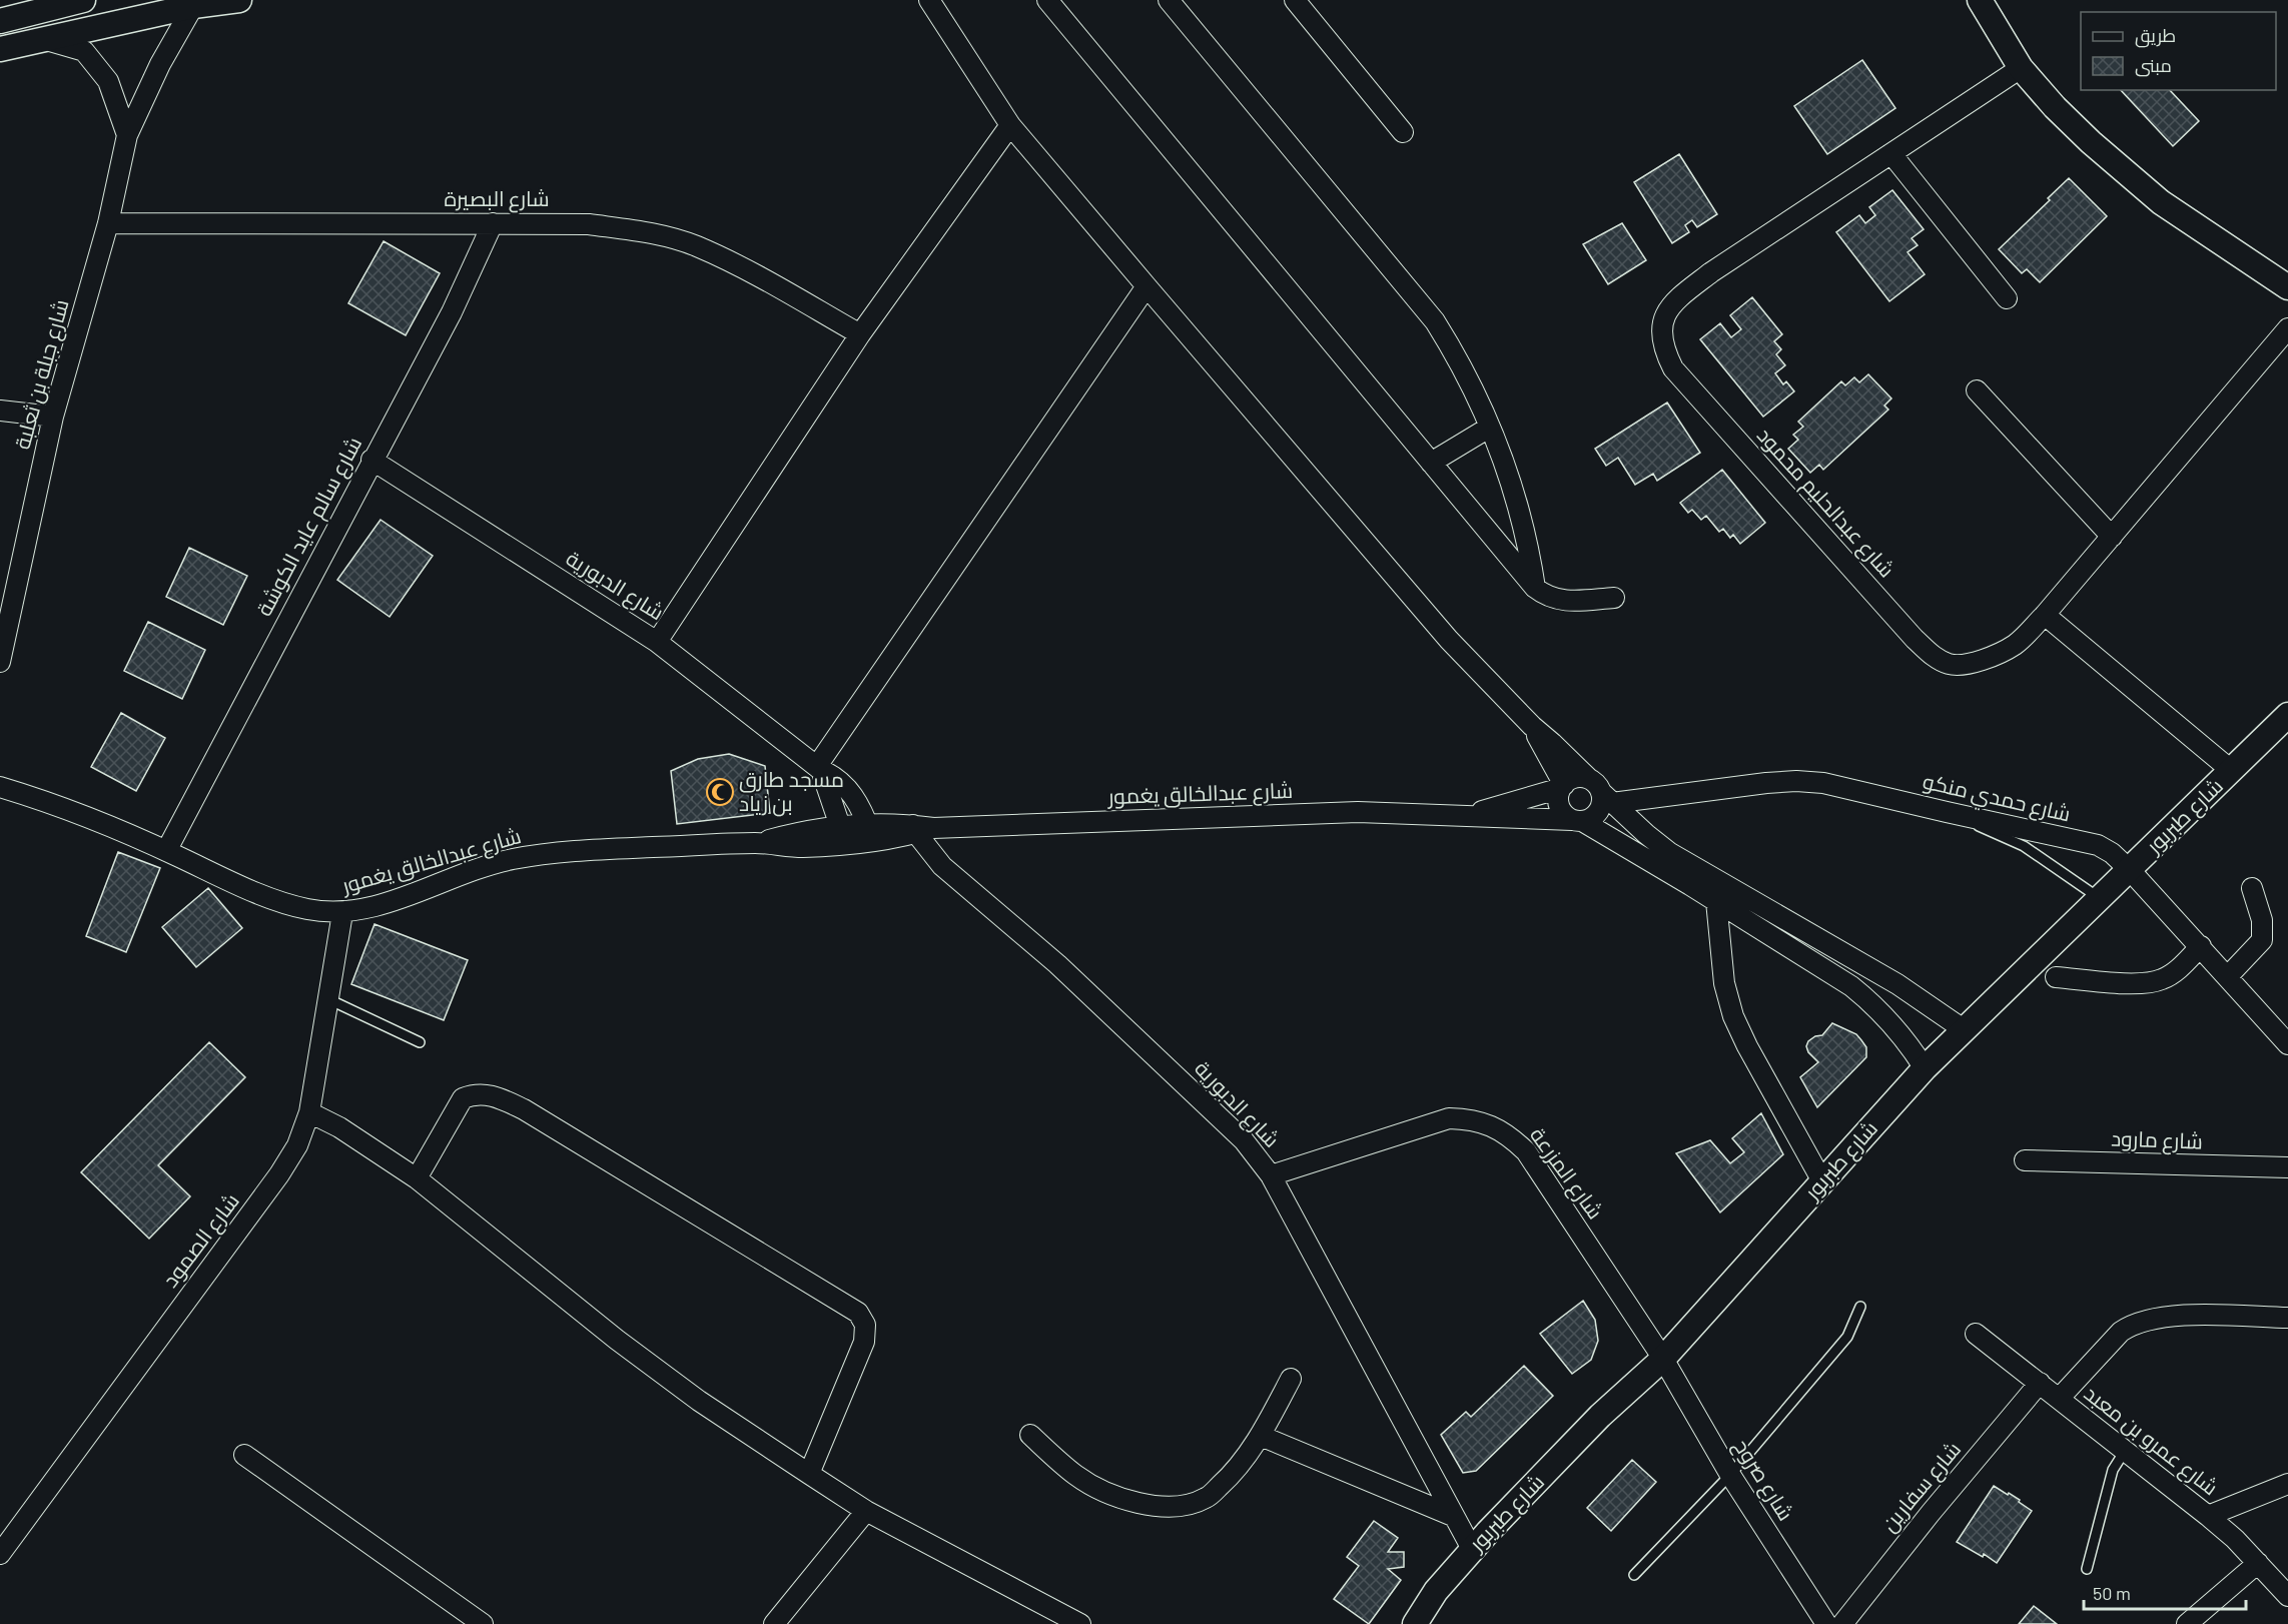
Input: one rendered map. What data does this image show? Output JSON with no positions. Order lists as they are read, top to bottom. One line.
{"streets":{"street":["شارع البصيرة","شارع جبلة بن ثعلبة","شارع عبدالحليم محمود","شارع سالم عايد الكوشة","شارع الدبورية","شارع عبدالخالق يغمور","شارع حمدي منكو","شارع طبربور","شارع مارود","شارع المزرعة","شارع الصمود","شارع عمرو بن معبد","شارع صروح","شارع سفارين"]},"crossings":[["شارع البصيرة","شارع جبلة بن ثعلبة"],["شارع البصيرة","شارع سالم عايد الكوشة"],["شارع سالم عايد الكوشة","شارع الدبورية"],["شارع سالم عايد الكوشة","شارع عبدالخالق يغمور"],["شارع الدبورية","شارع عبدالخالق يغمور"],["شارع الدبورية","شارع طبربور"],["شارع الدبورية","شارع المزرعة"],["شارع عبدالخالق يغمور","شارع حمدي منكو"],["شارع عبدالخالق يغمور","شارع الصمود"],["شارع حمدي منكو","شارع طبربور"],["شارع طبربور","شارع المزرعة"],["شارع طبربور","شارع صروح"],["شارع المزرعة","شارع صروح"],["شارع عمرو بن معبد","شارع سفارين"]],"places":{"mosque":["مسجد طارق بن زياد"]},"legend":["طريق","مبنى"],"scale_bar":"50 m"}
